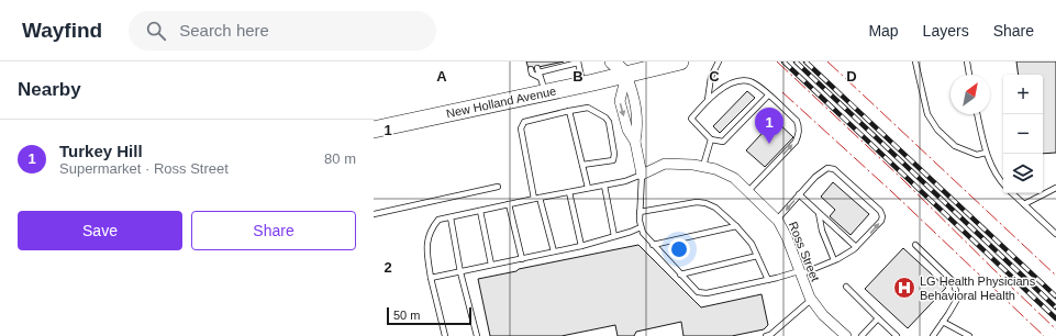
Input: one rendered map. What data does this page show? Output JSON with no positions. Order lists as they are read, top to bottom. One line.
{"streets":{"main road":["New Holland Avenue"],"street":["Ross Street"]},"places":{"hospital":["LG Health Physicians Behavioral Health"]},"scale_bar":"50 m","north":"top right","page":{"header":"Wayfind","search":"Search here","nav":["Map","Layers","Share"],"heading":"Nearby","map_buttons":["+","−"],"pins":"1","list":[{"mark":"1","name":"Turkey Hill","note":"Supermarket · Ross Street","value":"80 m"}],"buttons":["Save","Share"],"scale":"50 m"},"grid":{"columns":["A","B","C","D"],"rows":["1","2"]}}
